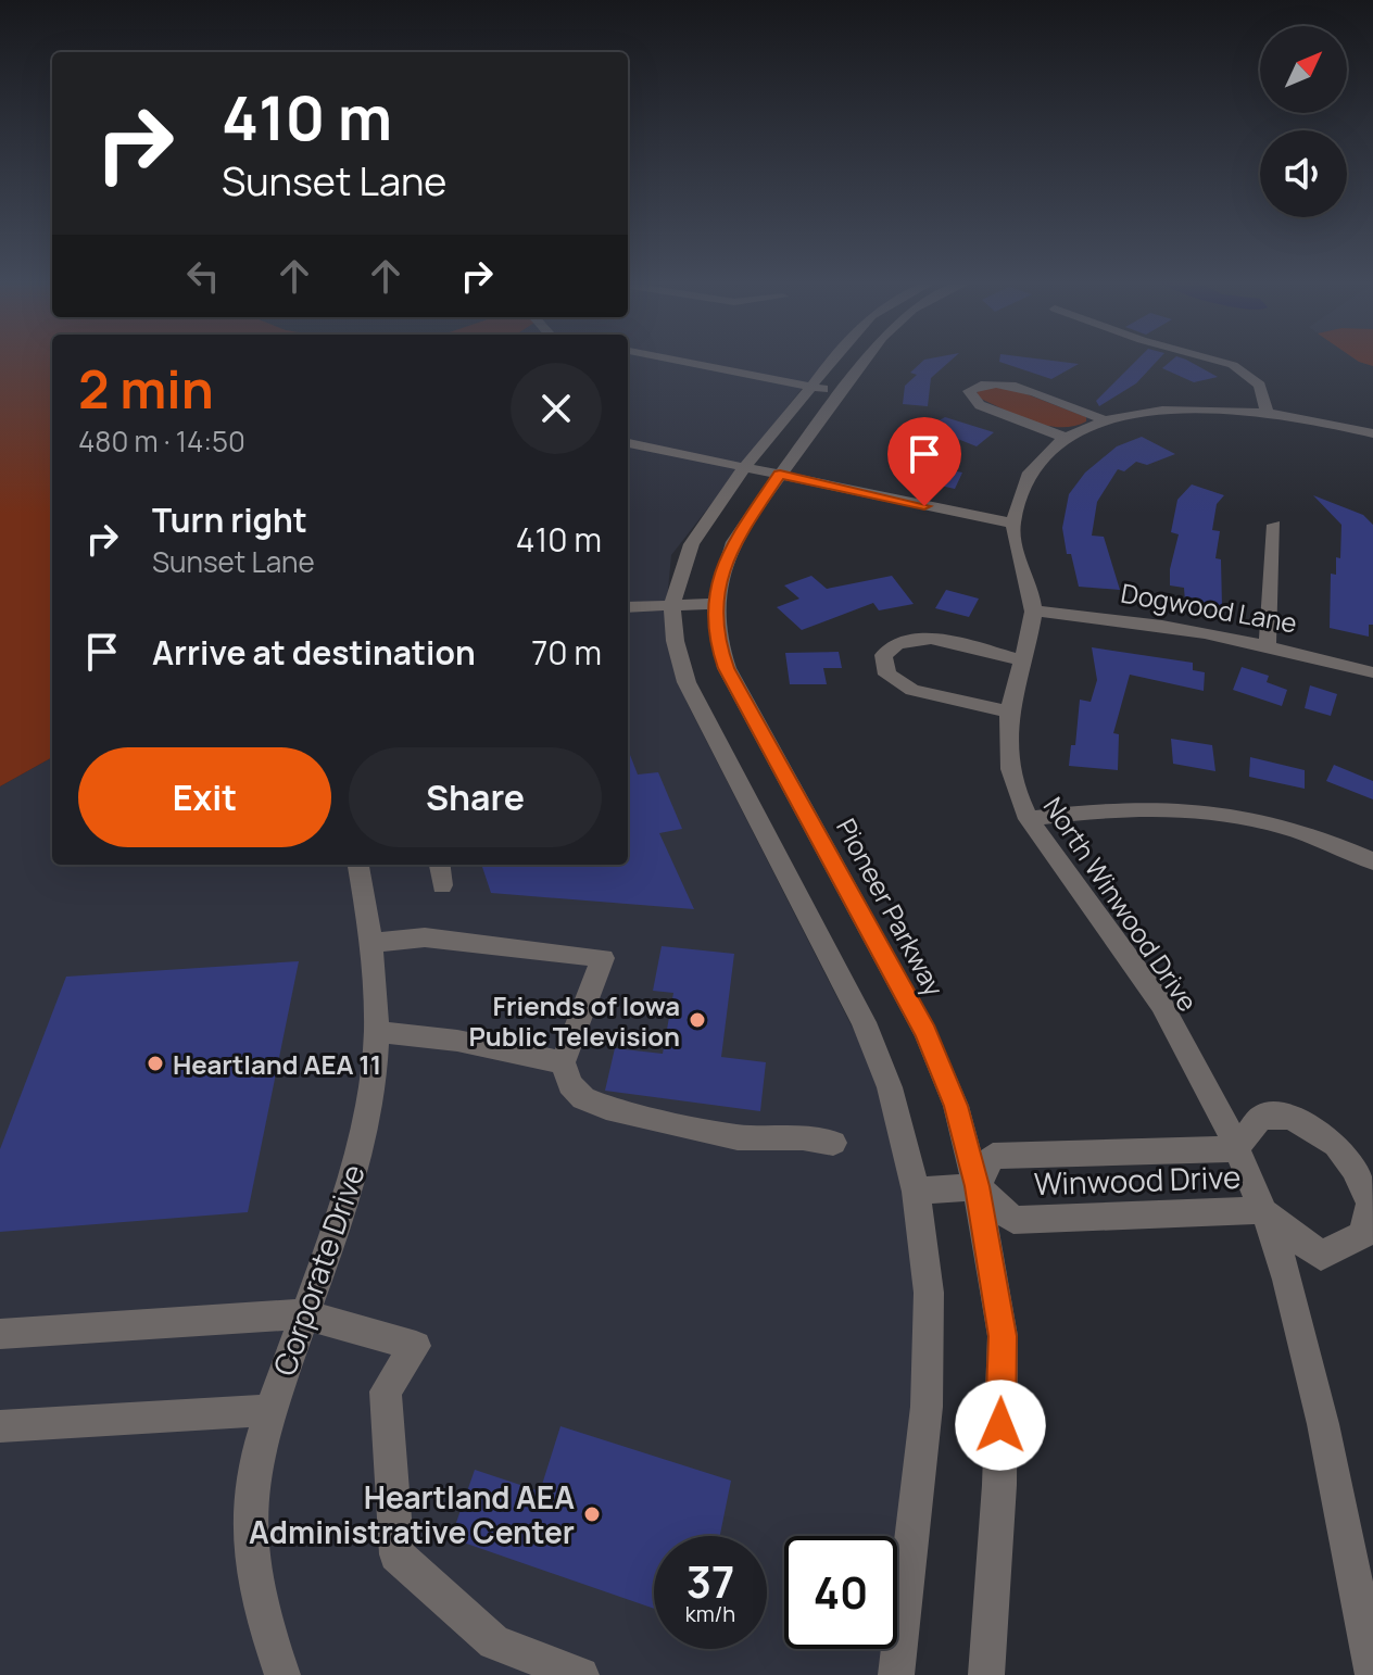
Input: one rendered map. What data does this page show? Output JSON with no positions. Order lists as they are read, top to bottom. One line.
{"streets":{"street":["Dogwood Lane","North Winwood Drive","Pioneer Parkway","Winwood Drive","Corporate Drive"]},"crossings":[["Dogwood Lane","North Winwood Drive"],["North Winwood Drive","Winwood Drive"],["Pioneer Parkway","Winwood Drive"]],"places":["Friends of Iowa Public Television","Heartland AEA 11","Heartland AEA Administrative Center"],"north":"top right","page":{"turn":["410 m","Sunset Lane"],"heading":["2 min","480 m · 14:50"],"list":[{"name":"Turn right","note":"Sunset Lane","value":"410 m"},{"name":"Arrive at destination","value":"70 m"}],"buttons":["Exit","Share"],"speed":"37 km/h","limit":"40"}}
